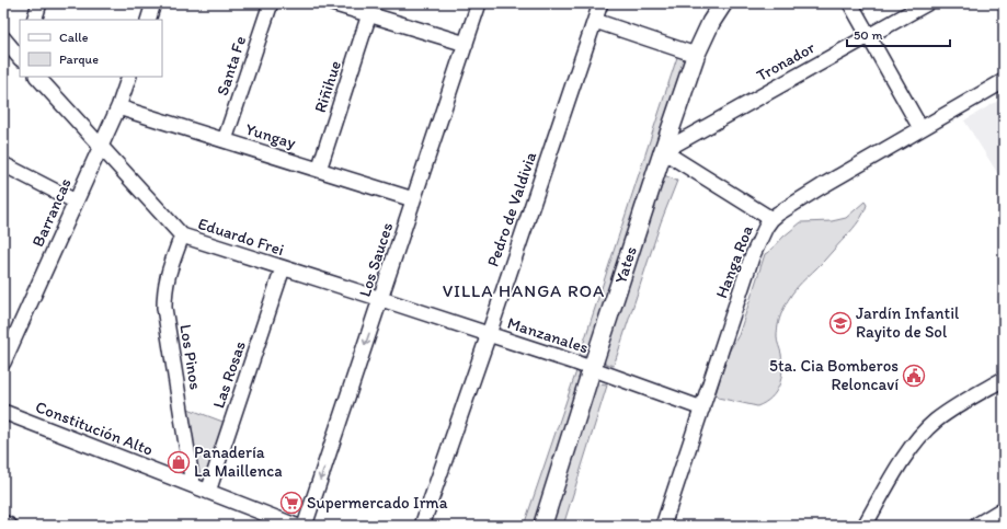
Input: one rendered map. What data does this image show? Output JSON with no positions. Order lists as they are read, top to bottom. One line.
{"streets":{"main road":["Yates"],"street":["Tronador","Santa Fe","Riñihue","Yungay","Pedro de Valdivia","Barrancas","Eduardo Frei","Los Sauces","Hanga Roa","Manzanales","Los Pinos","Las Rosas","Constitución Alto"]},"crossings":[["Tronador","Yates"],["Santa Fe","Yungay"],["Riñihue","Yungay"],["Yungay","Barrancas"],["Yungay","Los Sauces"],["Pedro de Valdivia","Manzanales"],["Barrancas","Eduardo Frei"],["Eduardo Frei","Los Sauces"],["Eduardo Frei","Manzanales"],["Eduardo Frei","Los Pinos"],["Eduardo Frei","Las Rosas"],["Los Sauces","Manzanales"],["Hanga Roa","Manzanales"],["Yates","Manzanales"],["Los Pinos","Constitución Alto"],["Las Rosas","Constitución Alto"]],"one_way":["Los Sauces"],"districts":["VILLA HANGA ROA"],"places":{"school or university":["Jardín Infantil Rayito de Sol"],"public building":["5ta. Cia Bomberos Reloncaví"],"shop":["Panadería La Maillenca"],"supermarket":["Supermercado Irma"]},"legend":["Calle","Parque"],"scale_bar":"50 m"}
